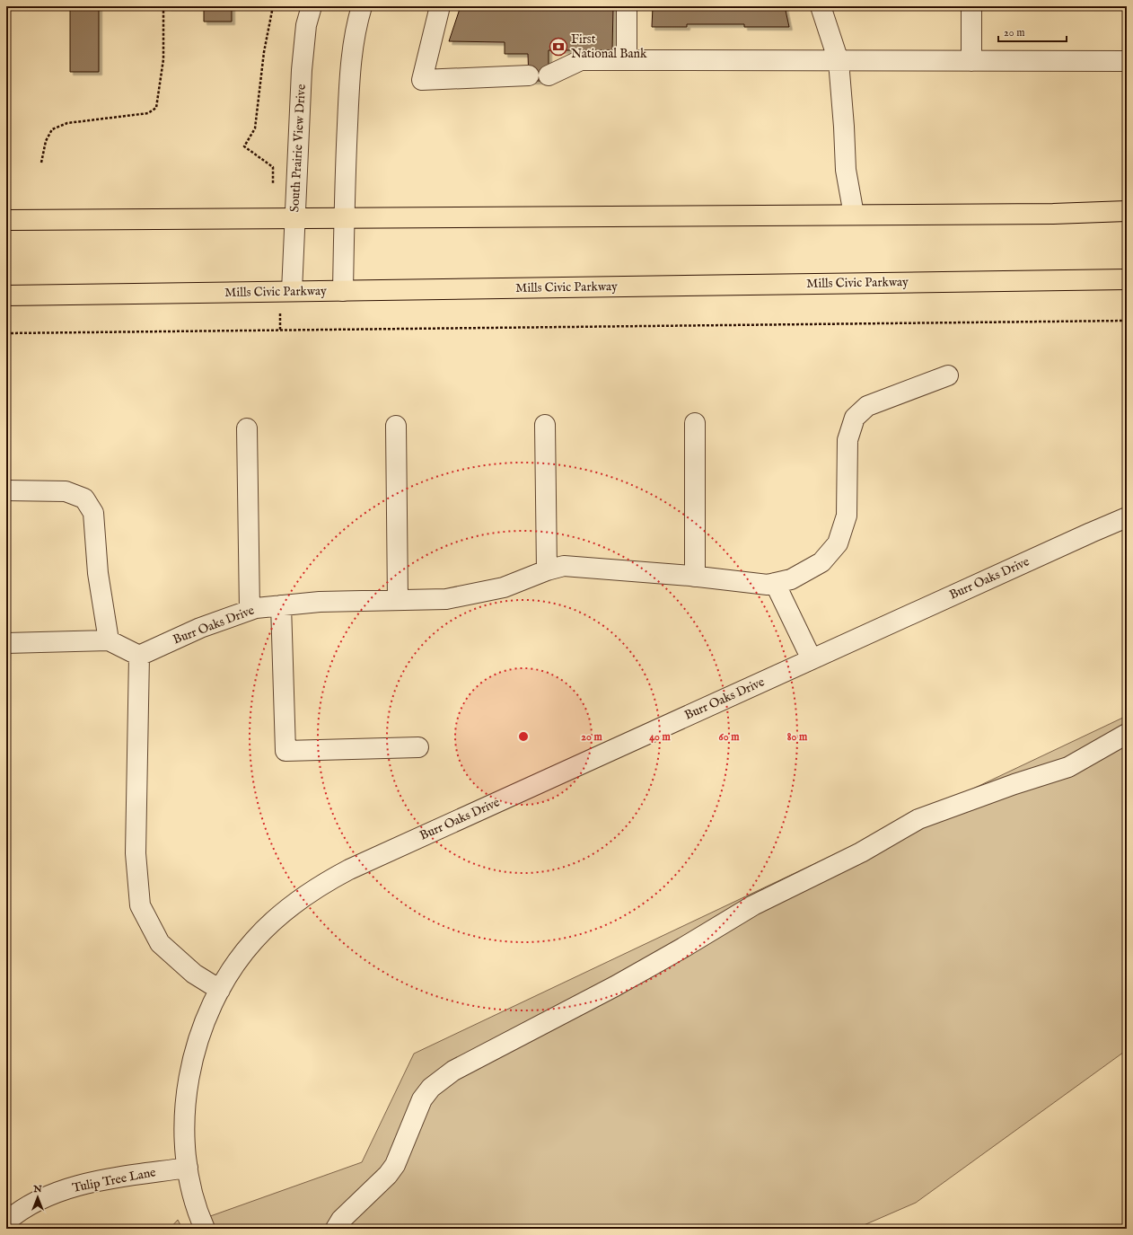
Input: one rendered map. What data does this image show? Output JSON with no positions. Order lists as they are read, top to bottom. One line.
{"streets":{"main road":["Mills Civic Parkway"],"street":["South Prairie View Drive","Burr Oaks Drive","Tulip Tree Lane"]},"crossings":[["South Prairie View Drive","Mills Civic Parkway"],["Burr Oaks Drive","Tulip Tree Lane"]],"places":{"bank":["First National Bank"]},"scale_bar":"20 m","north":"top","rings":["20 m","40 m","60 m","80 m"]}
